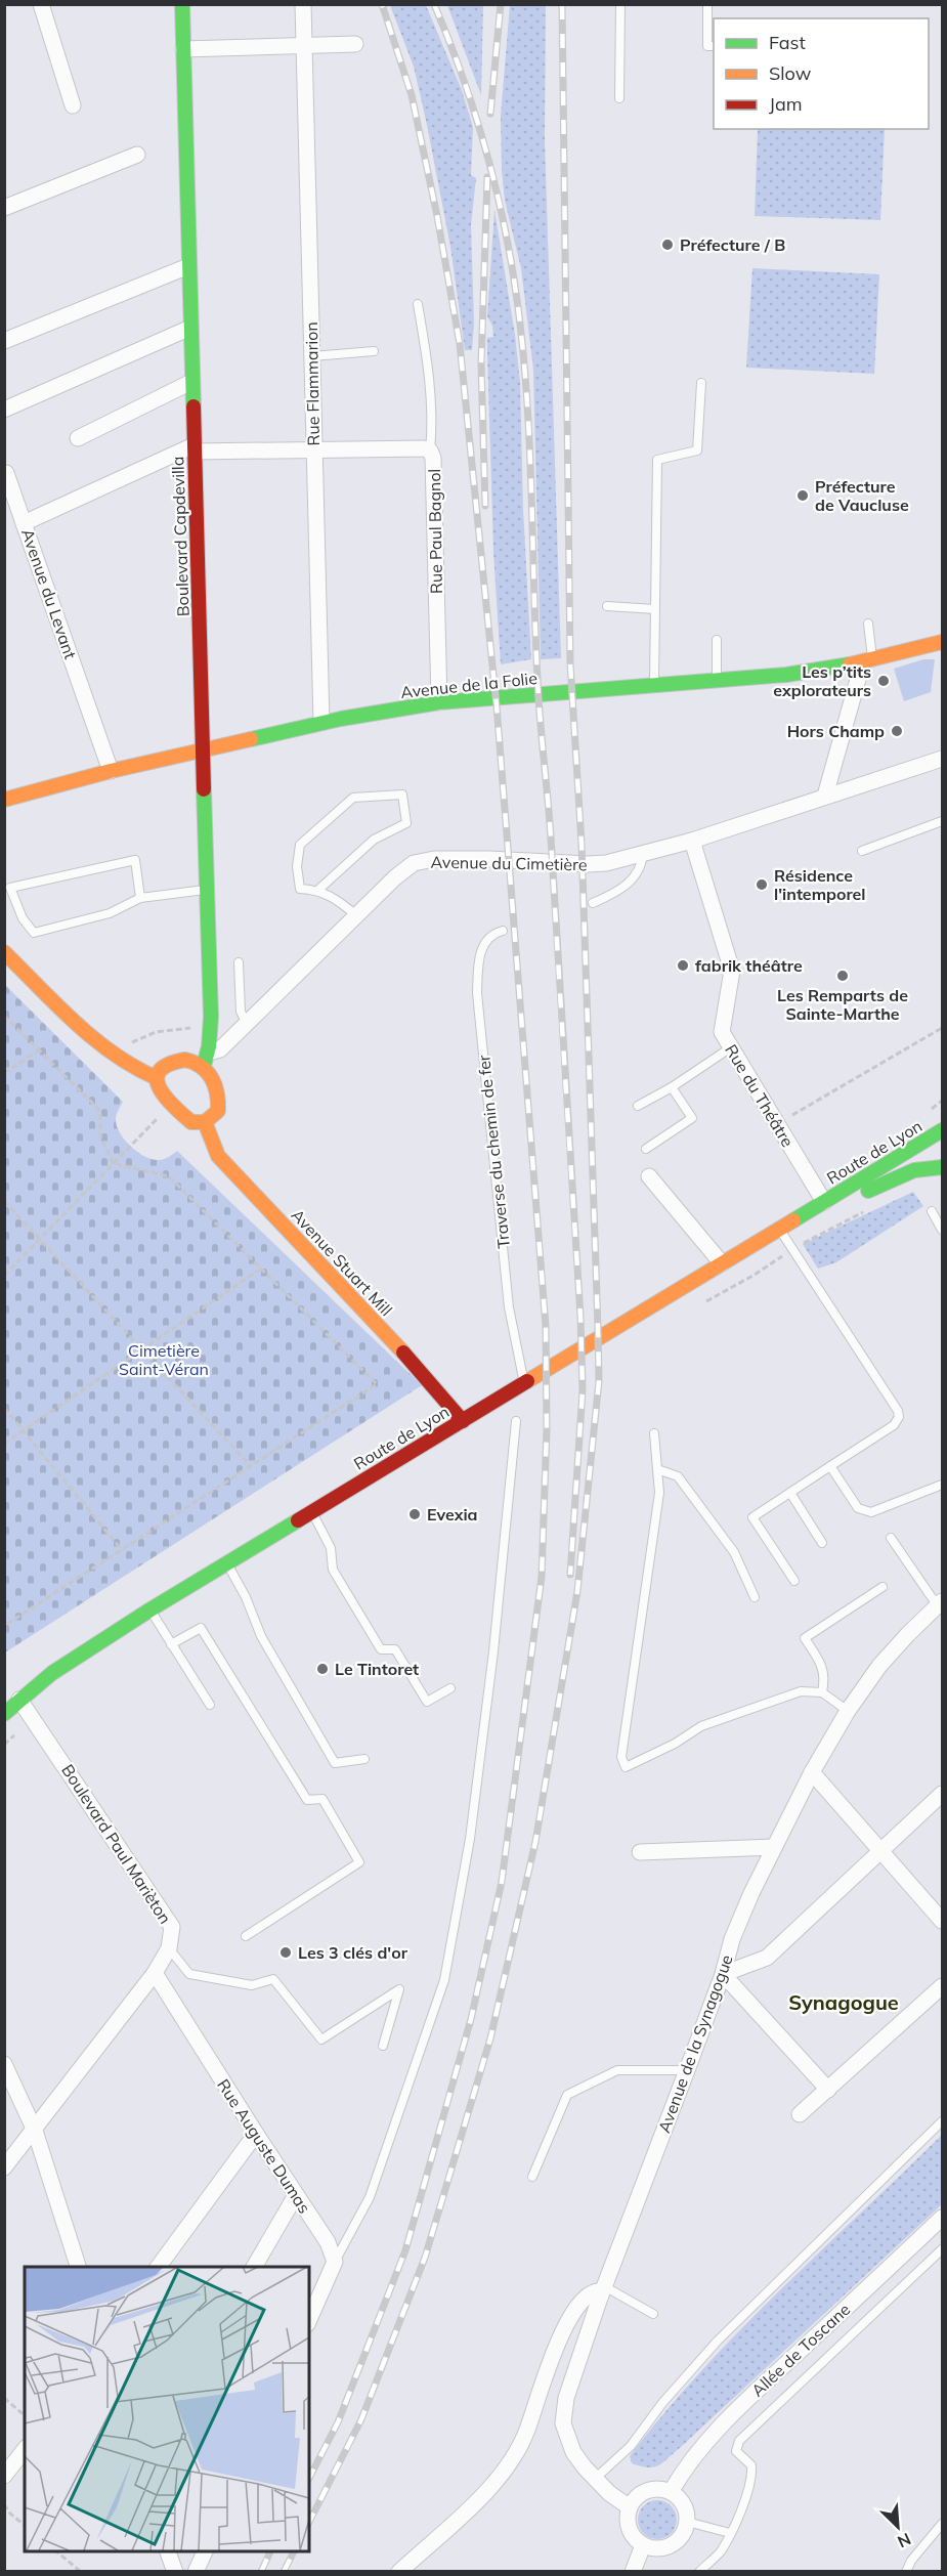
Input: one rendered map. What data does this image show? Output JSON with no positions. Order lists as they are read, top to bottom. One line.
{"streets":{"main road":["Boulevard Capdevilla","Avenue de la Folie","Route de Lyon","Avenue Stuart Mill"],"street":["Rue Flammarion","Rue Paul Bagnol","Avenue du Levant","Avenue du Cimetière","Rue du Théâtre","Boulevard Paul Marièton","Avenue de la Synagogue","Rue Auguste Dumas","Allée de Toscane"],"lane":["Traverse du chemin de fer"]},"crossings":[["Rue Flammarion","Rue Paul Bagnol"],["Rue Flammarion","Avenue de la Folie"],["Rue Paul Bagnol","Boulevard Capdevilla"],["Rue Paul Bagnol","Avenue du Levant"],["Rue Paul Bagnol","Avenue de la Folie"],["Boulevard Capdevilla","Avenue du Levant"],["Boulevard Capdevilla","Avenue de la Folie"],["Boulevard Capdevilla","Avenue du Cimetière"],["Boulevard Capdevilla","Avenue Stuart Mill"],["Avenue du Levant","Avenue de la Folie"],["Avenue du Cimetière","Rue du Théâtre"],["Avenue du Cimetière","Avenue Stuart Mill"],["Rue du Théâtre","Route de Lyon"],["Traverse du chemin de fer","Route de Lyon"],["Route de Lyon","Avenue Stuart Mill"],["Route de Lyon","Boulevard Paul Marièton"],["Boulevard Paul Marièton","Rue Auguste Dumas"],["Avenue de la Synagogue","Allée de Toscane"]],"districts":["Synagogue"],"parks":["Cimetière Saint-Véran"],"places":["Préfecture / B","Préfecture de Vaucluse","Les p’tits explorateurs","Hors Champ","Résidence l'intemporel","fabrik théâtre","Les Remparts de Sainte-Marthe","Evexia","Le Tintoret","Les 3 clés d'or"],"legend":["Fast","Slow","Jam"],"north":"bottom right"}
